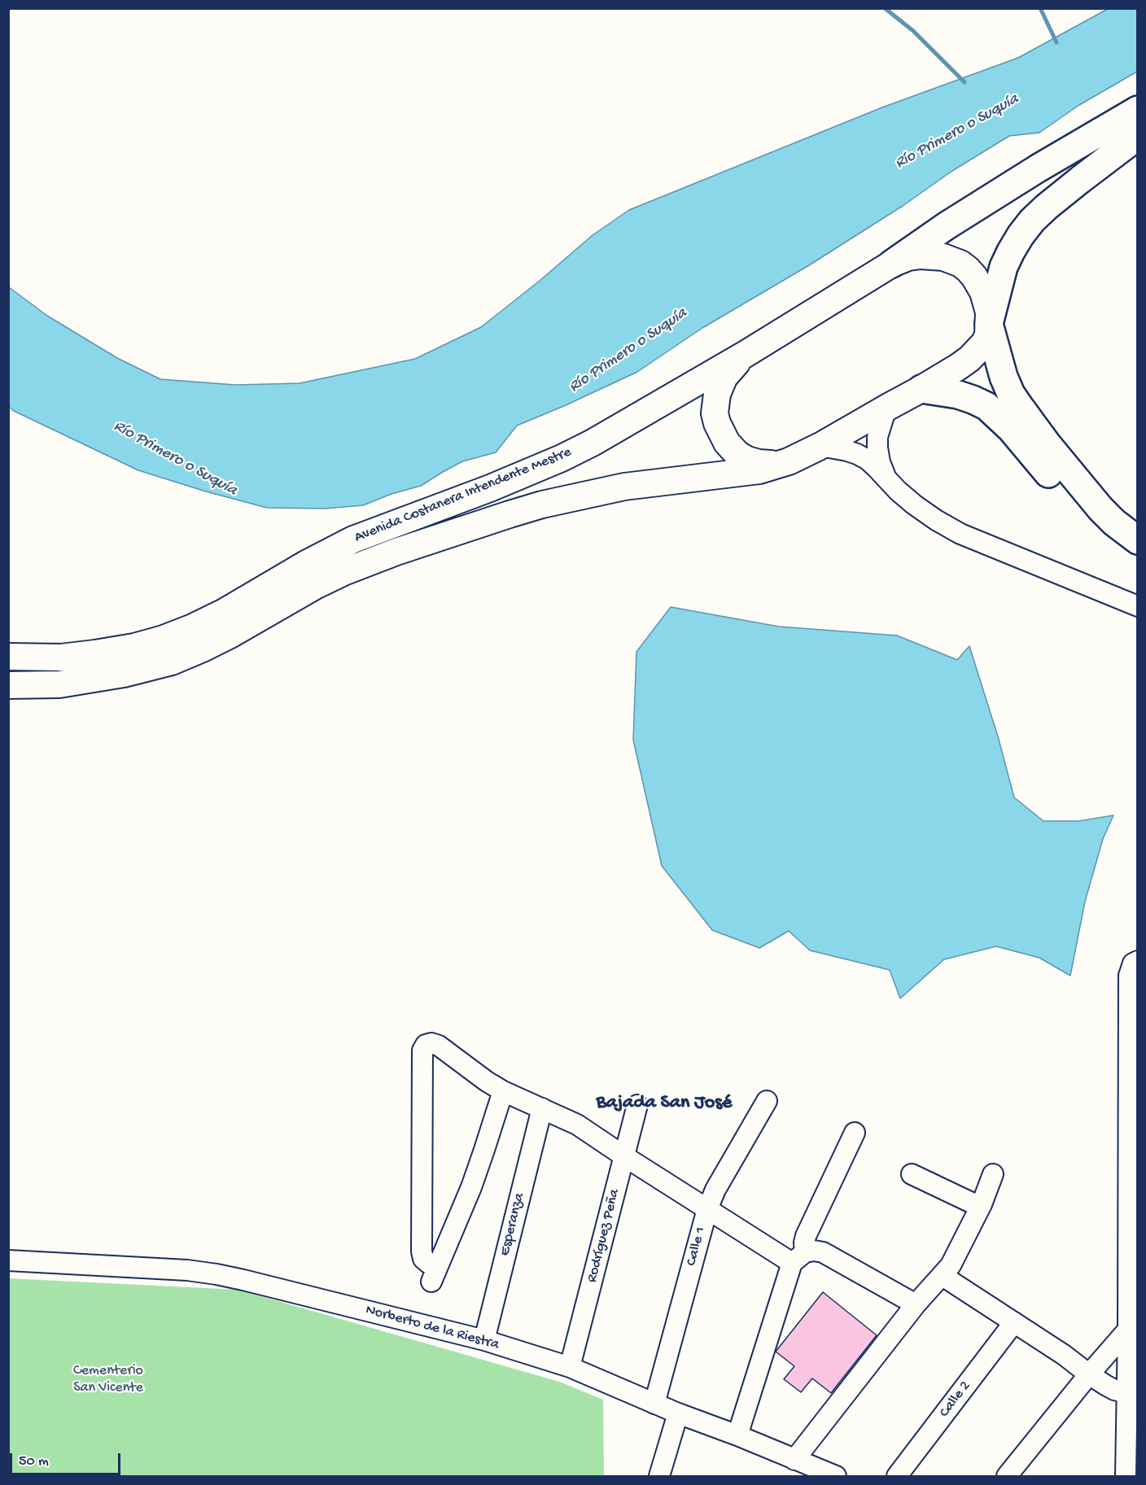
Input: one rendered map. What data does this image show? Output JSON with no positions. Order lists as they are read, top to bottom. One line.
{"streets":{"main road":["Avenida Costanera Intendente Mestre"],"street":["Esperanza","Rodríguez Peña","Calle 1","Norberto de la Riestra","Calle 2"]},"crossings":[["Esperanza","Norberto de la Riestra"],["Rodríguez Peña","Norberto de la Riestra"],["Calle 1","Norberto de la Riestra"]],"districts":["Bajada San José"],"water":["Río Primero o Suquía"],"parks":["Cementerio San Vicente"],"scale_bar":"50 m"}
